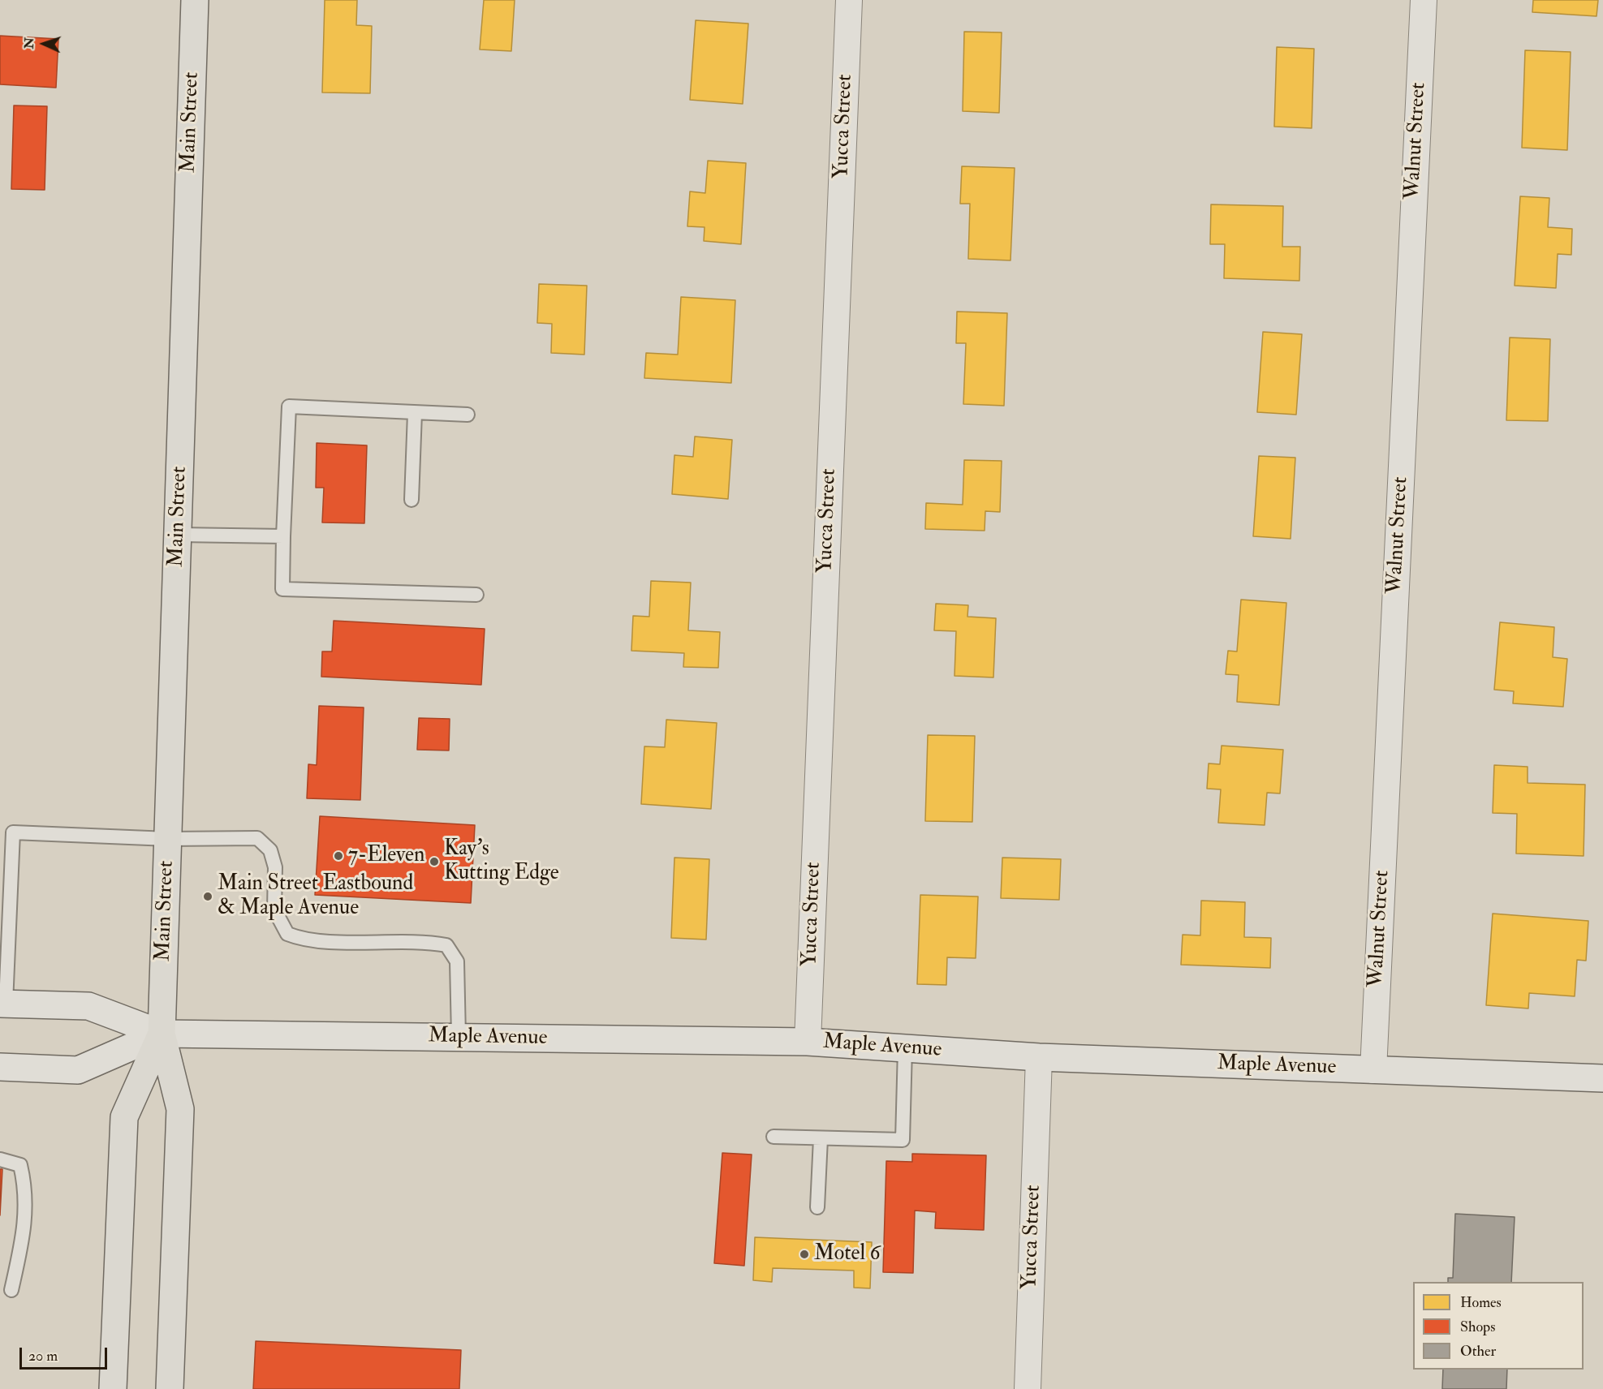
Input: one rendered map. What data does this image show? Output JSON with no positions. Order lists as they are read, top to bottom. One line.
{"streets":{"main road":["Main Street"],"street":["Yucca Street","Walnut Street","Maple Avenue"]},"crossings":[["Main Street","Maple Avenue"],["Yucca Street","Maple Avenue"],["Walnut Street","Maple Avenue"]],"places":["7-Eleven","Kay's Kutting Edge","Main Street Eastbound & Maple Avenue","Motel 6"],"legend":["Homes","Shops","Other"],"scale_bar":"20 m","north":"left"}
